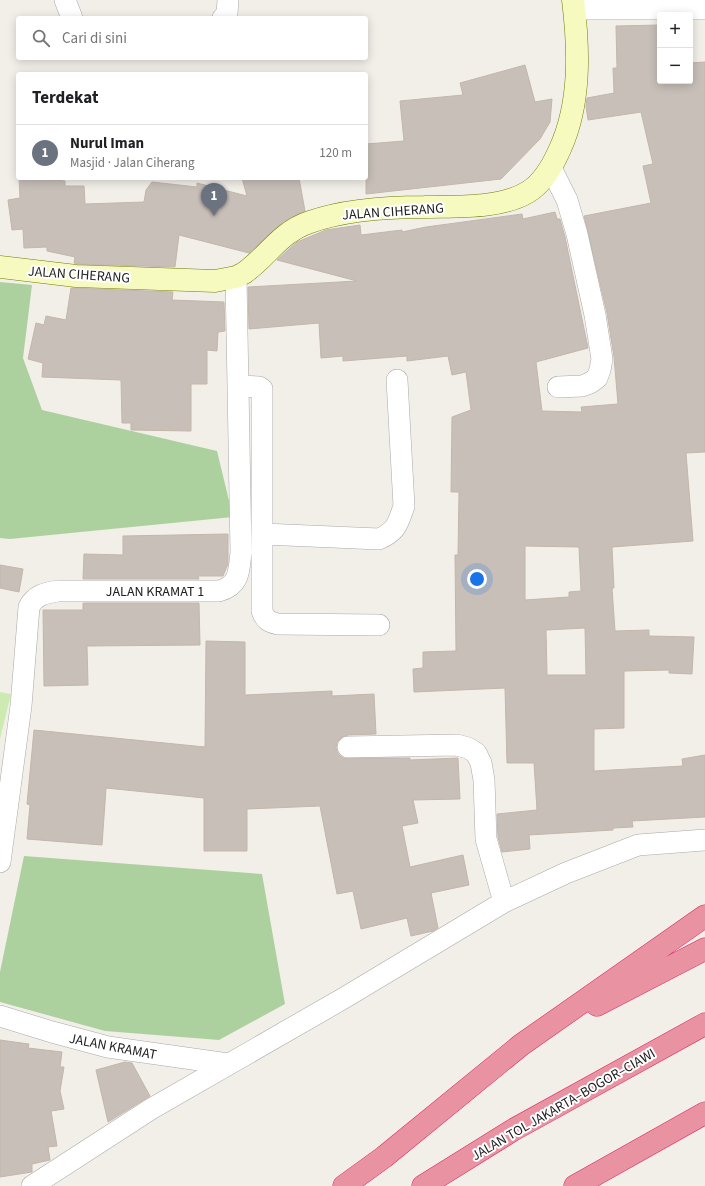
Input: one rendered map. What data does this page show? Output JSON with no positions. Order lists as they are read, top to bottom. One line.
{"streets":{"highway":["JALAN TOL JAKARTA–BOGOR–CIAWI"],"street":["JALAN CIHERANG","JALAN KRAMAT 1","JALAN KRAMAT"]},"crossings":[["JALAN CIHERANG","JALAN KRAMAT 1"]],"page":{"map_buttons":["+","−"],"search":"Cari di sini","heading":"Terdekat","list":[{"mark":"1","name":"Nurul Iman","note":"Masjid · Jalan Ciherang","value":"120 m"}],"pins":"1"}}
